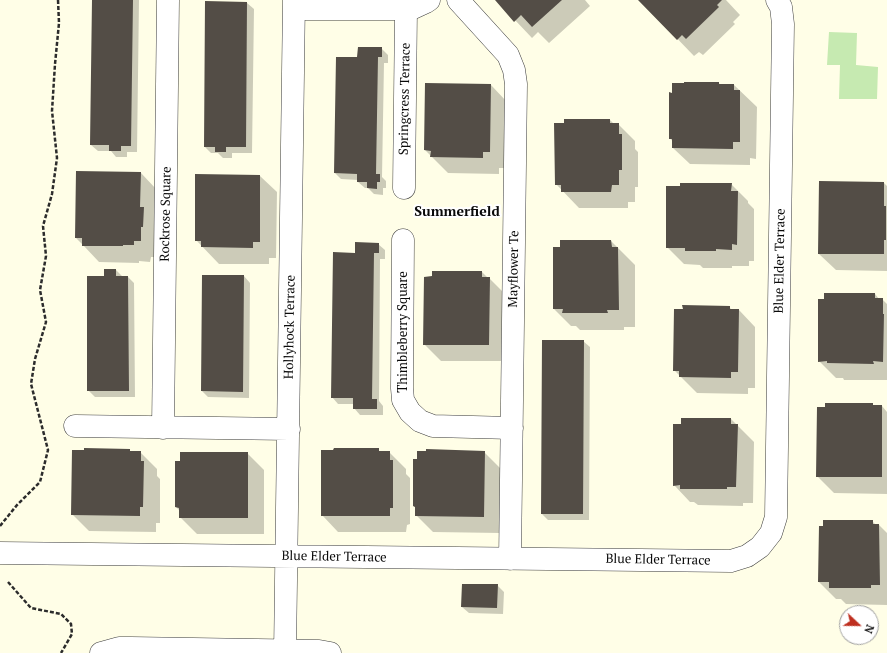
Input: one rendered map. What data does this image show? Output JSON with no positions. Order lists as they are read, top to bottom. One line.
{"streets":{"street":["Springcress Terrace","Rockrose Square","Blue Elder Terrace","Mayflower Te","Hollyhock Terrace","Thimbleberry Square"]},"crossings":[["Blue Elder Terrace","Mayflower Te"],["Blue Elder Terrace","Hollyhock Terrace"],["Mayflower Te","Thimbleberry Square"]],"districts":["Summerfield"],"north":"right"}
